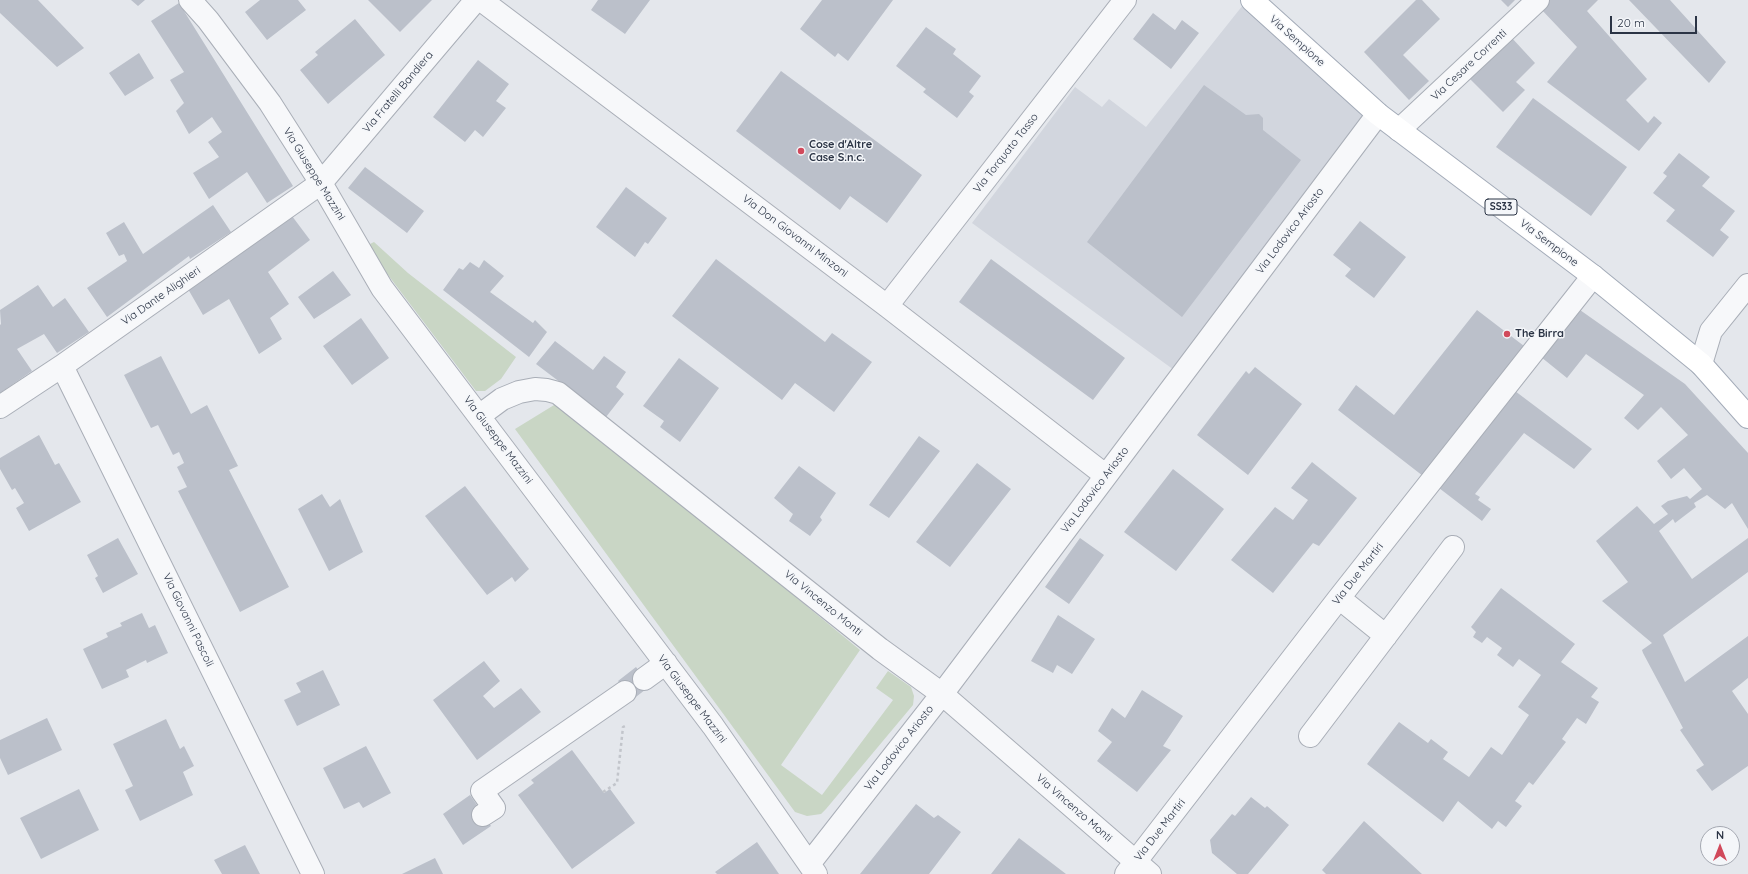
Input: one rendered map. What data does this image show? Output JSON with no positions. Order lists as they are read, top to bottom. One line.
{"streets":{"main road":["Via Sempione","SS33"],"street":["Via Cesare Correnti","Via Fratelli Bandiera","Via Torquato Tasso","Via Giuseppe Mazzini","Via Lodovico Ariosto","Via Don Giovanni Minzoni","Via Dante Alighieri","Via Due Martiri","Via Vincenzo Monti","Via Giovanni Pascoli"]},"crossings":[["Via Sempione","Via Cesare Correnti"],["Via Sempione","Via Lodovico Ariosto"],["Via Sempione","Via Due Martiri"],["Via Fratelli Bandiera","Via Giuseppe Mazzini"],["Via Fratelli Bandiera","Via Dante Alighieri"],["Via Torquato Tasso","Via Don Giovanni Minzoni"],["Via Giuseppe Mazzini","Via Lodovico Ariosto"],["Via Giuseppe Mazzini","Via Dante Alighieri"],["Via Giuseppe Mazzini","Via Vincenzo Monti"],["Via Lodovico Ariosto","Via Don Giovanni Minzoni"],["Via Lodovico Ariosto","Via Vincenzo Monti"],["Via Dante Alighieri","Via Giovanni Pascoli"],["Via Due Martiri","Via Vincenzo Monti"]],"places":["Cose d'Altre Case S.n.c.","The Birra"],"scale_bar":"20 m","north":"top"}
